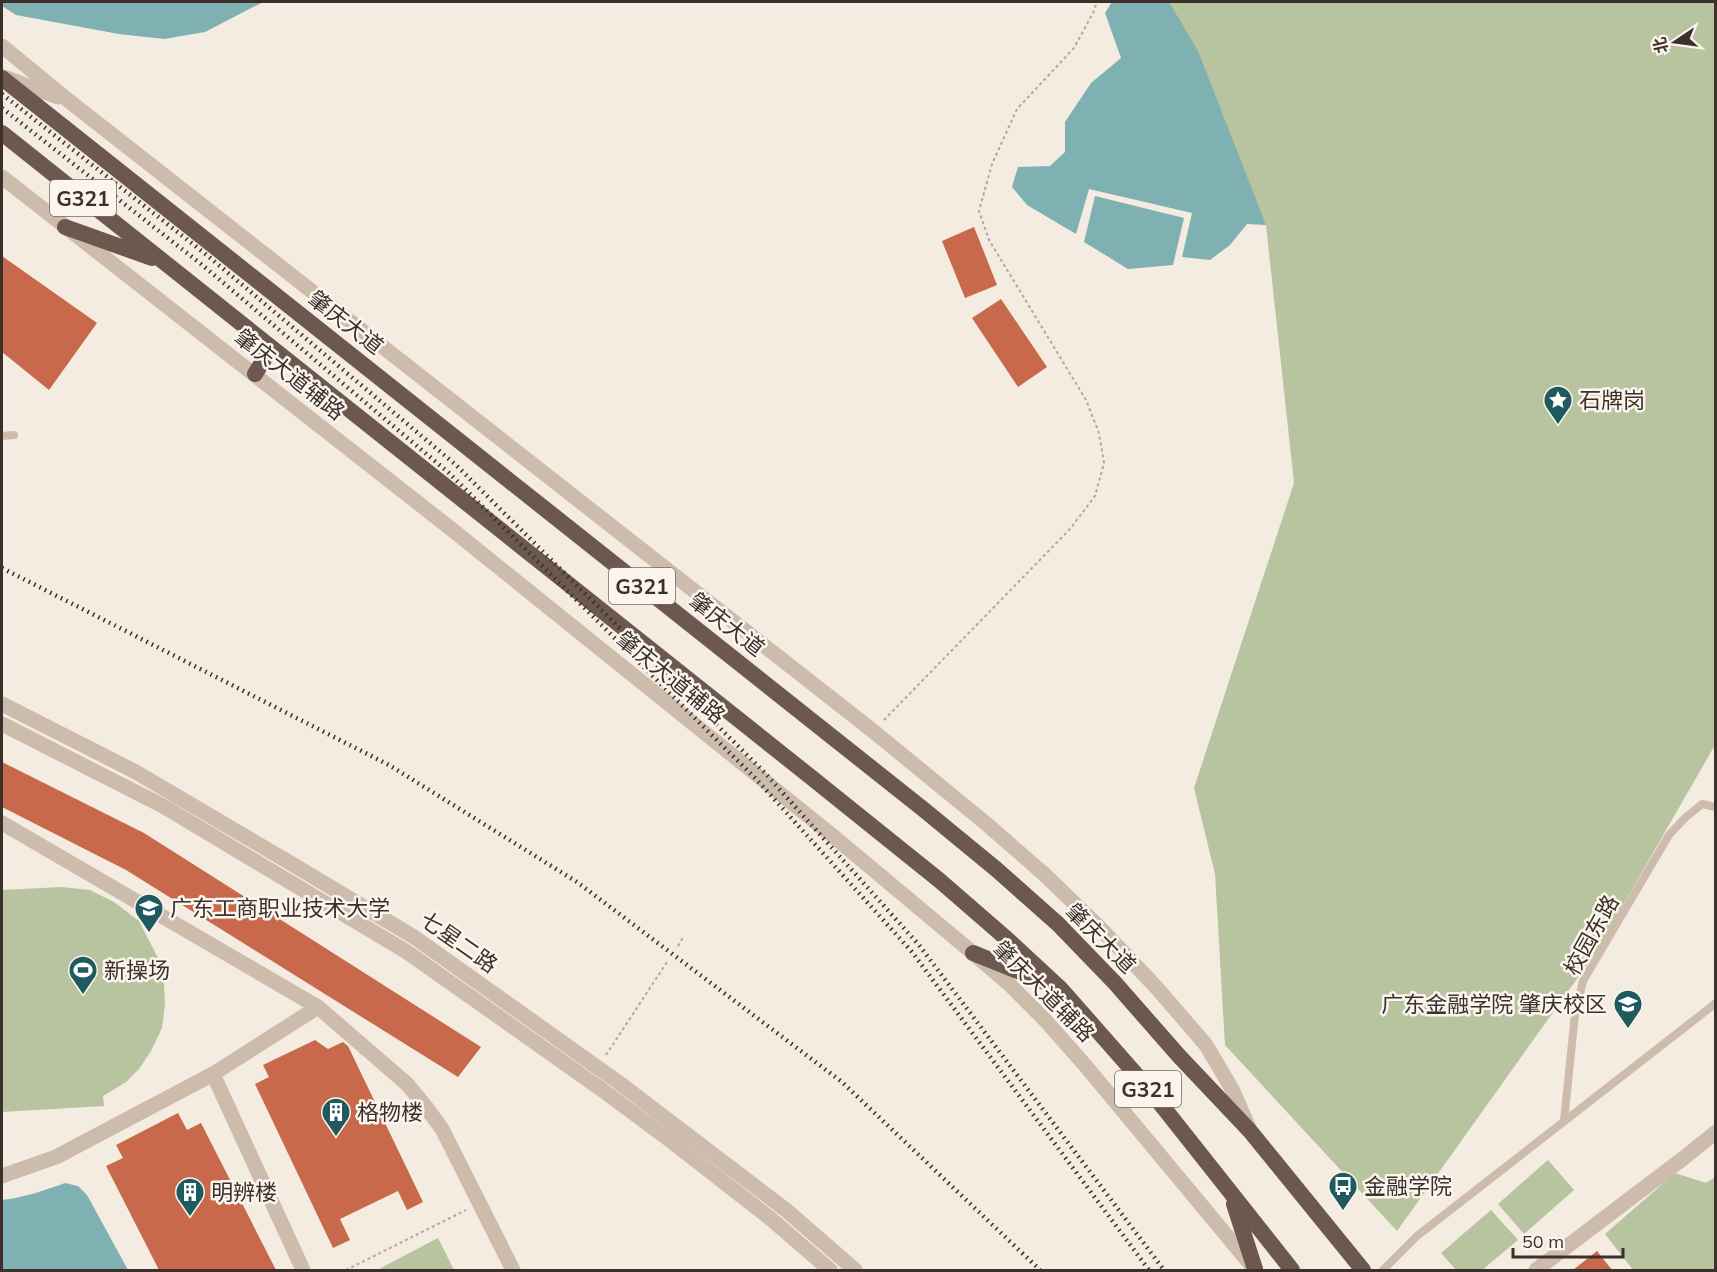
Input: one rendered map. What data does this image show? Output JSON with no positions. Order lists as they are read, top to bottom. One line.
{"streets":{"highway":["G321","肇庆大道"],"street":["肇庆大道辅路","七星二路"],"lane":["校园东路"]},"places":{"place":["石牌岗"],"school or university":["广东工商职业技术大学","广东金融学院 肇庆校区"],"sports":["新操场"],"building":["格物楼","明辨楼"],"bus stop":["金融学院"]},"scale_bar":"50 m","north":"left"}
